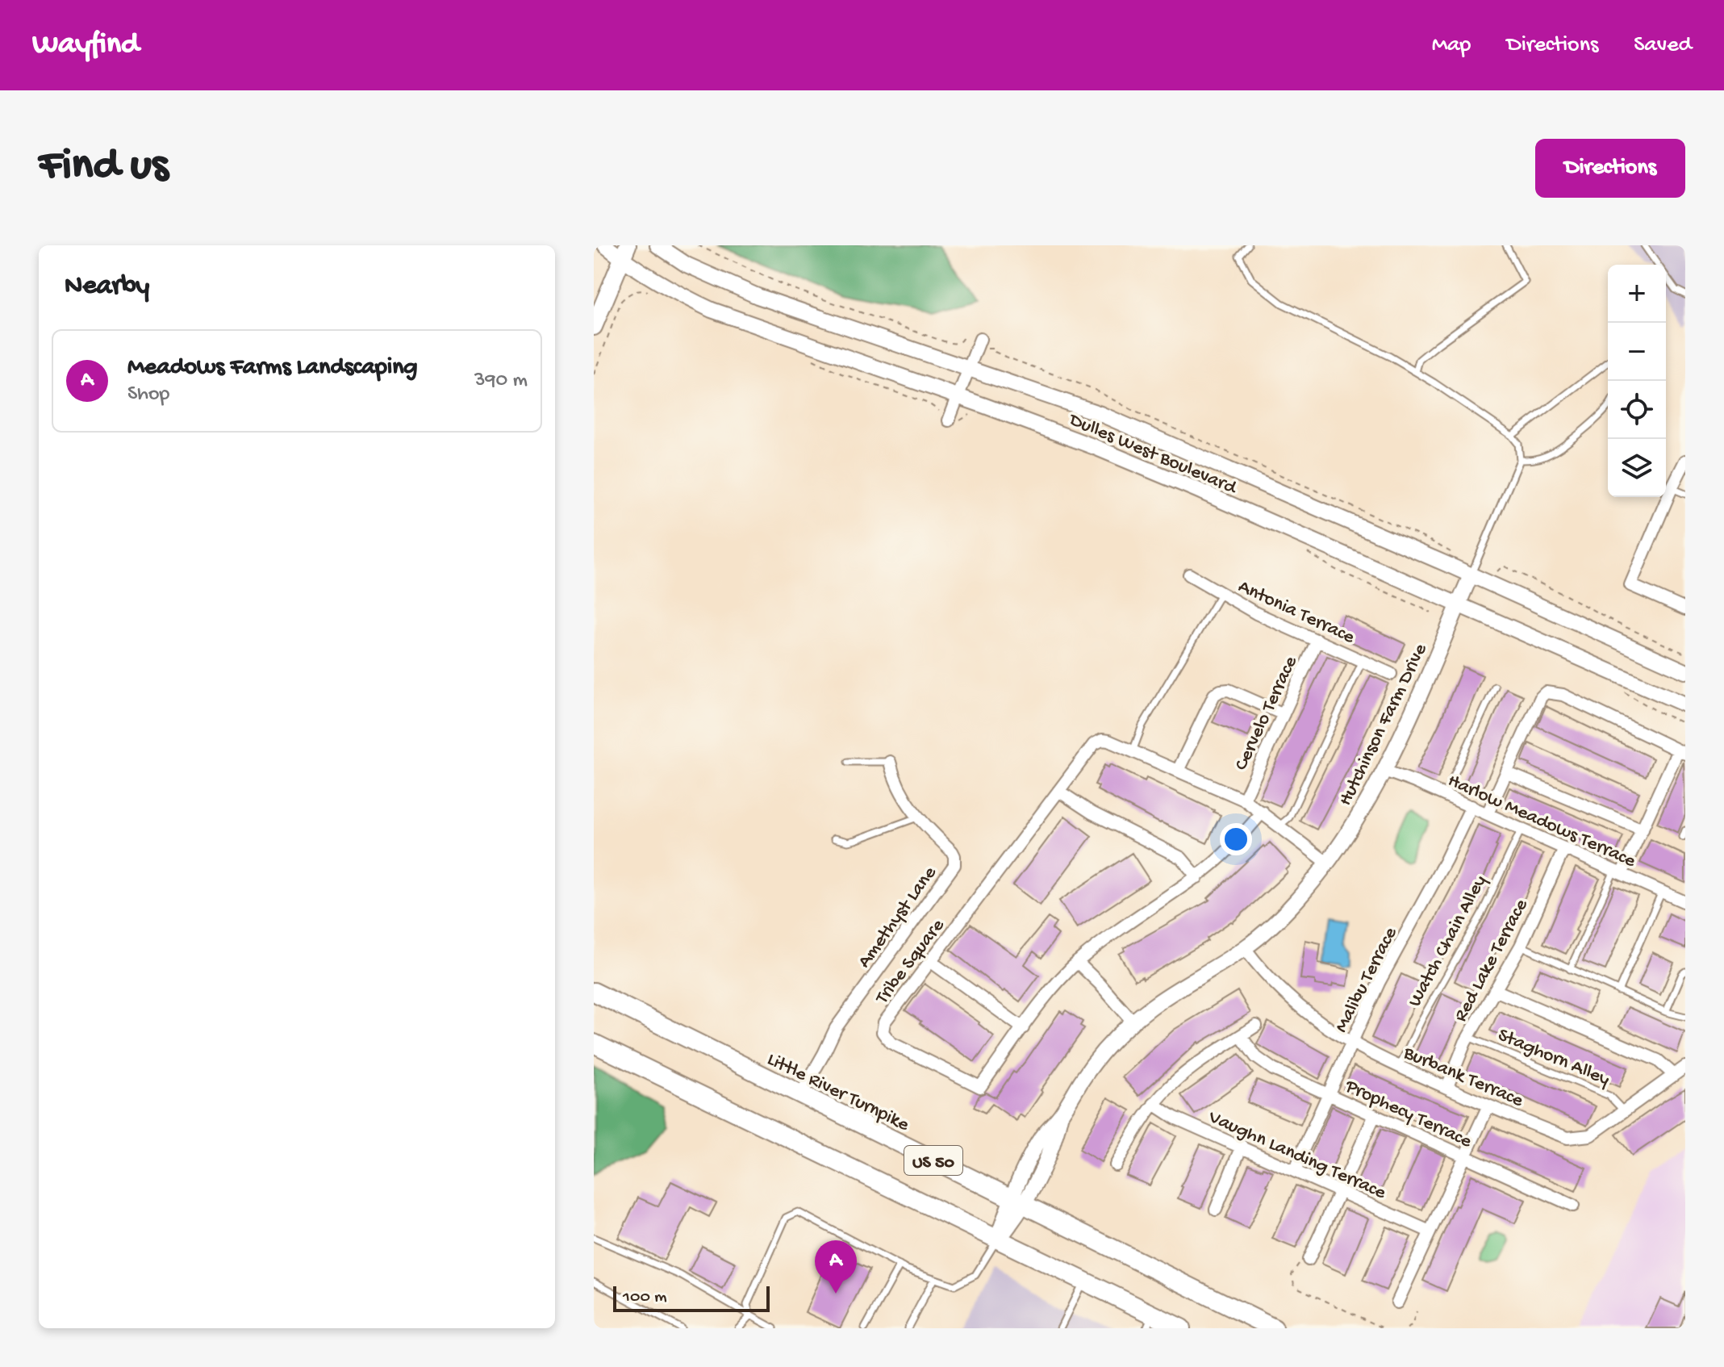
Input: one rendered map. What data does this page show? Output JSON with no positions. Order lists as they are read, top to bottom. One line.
{"streets":{"highway":["Little River Turnpike","US 50"],"street":["Dulles West Boulevard","Antonia Terrace","Cervelo Terrace","Hutchinson Farm Drive","Harlow Meadows Terrace","Amethyst Lane","Red Lake Terrace","Tribe Square","Malibu Terrace","Burbank Terrace","Prophecy Terrace","Vaughn Landing Terrace"],"lane":["Watch Chain Alley","Staghorn Alley"]},"crossings":[["Dulles West Boulevard","Hutchinson Farm Drive"],["Antonia Terrace","Cervelo Terrace"],["Cervelo Terrace","Tribe Square"],["Hutchinson Farm Drive","Harlow Meadows Terrace"],["Hutchinson Farm Drive","Tribe Square"],["Hutchinson Farm Drive","Burbank Terrace"],["Hutchinson Farm Drive","Little River Turnpike"],["Hutchinson Farm Drive","US 50"],["Harlow Meadows Terrace","Watch Chain Alley"],["Harlow Meadows Terrace","Red Lake Terrace"],["Harlow Meadows Terrace","Malibu Terrace"],["Amethyst Lane","Little River Turnpike"],["Watch Chain Alley","Burbank Terrace"],["Red Lake Terrace","Staghorn Alley"],["Red Lake Terrace","Burbank Terrace"],["Malibu Terrace","Burbank Terrace"],["Malibu Terrace","Prophecy Terrace"],["Malibu Terrace","Vaughn Landing Terrace"],["Staghorn Alley","Burbank Terrace"]],"scale_bar":"100 m","page":{"header":"Wayfind","nav":["Map","Directions","Saved"],"buttons":"Directions","title":"Find us","heading":"Nearby","map_buttons":["+","−"],"list":[{"mark":"A","name":"Meadows Farms Landscaping","note":"Shop","value":"390 m"}],"pins":"A","scale":"100 m"}}
